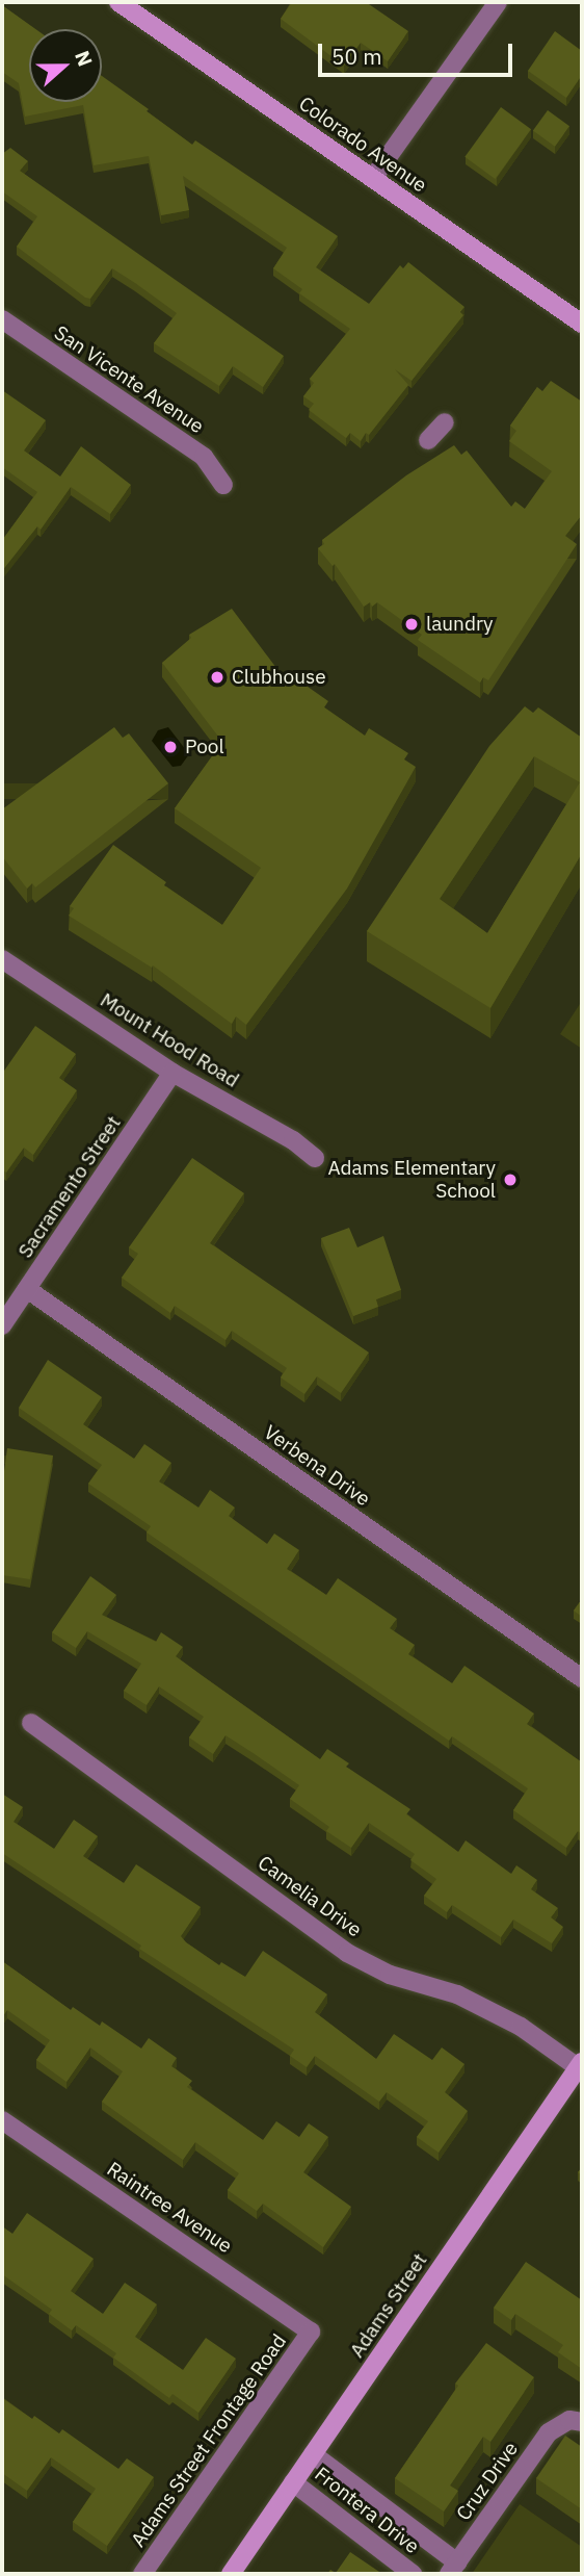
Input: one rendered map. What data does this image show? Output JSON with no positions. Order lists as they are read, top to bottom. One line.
{"streets":{"main road":["Colorado Avenue","Adams Street"],"street":["San Vicente Avenue","Mount Hood Road","Sacramento Street","Verbena Drive","Camelia Drive","Raintree Avenue","Adams Street Frontage Road","Cruz Drive","Frontera Drive"]},"crossings":[["Mount Hood Road","Sacramento Street"],["Sacramento Street","Verbena Drive"],["Camelia Drive","Adams Street"],["Raintree Avenue","Adams Street Frontage Road"],["Adams Street","Frontera Drive"],["Cruz Drive","Frontera Drive"]],"places":["laundry","Clubhouse","Pool","Adams Elementary School"],"scale_bar":"50 m","north":"right"}
